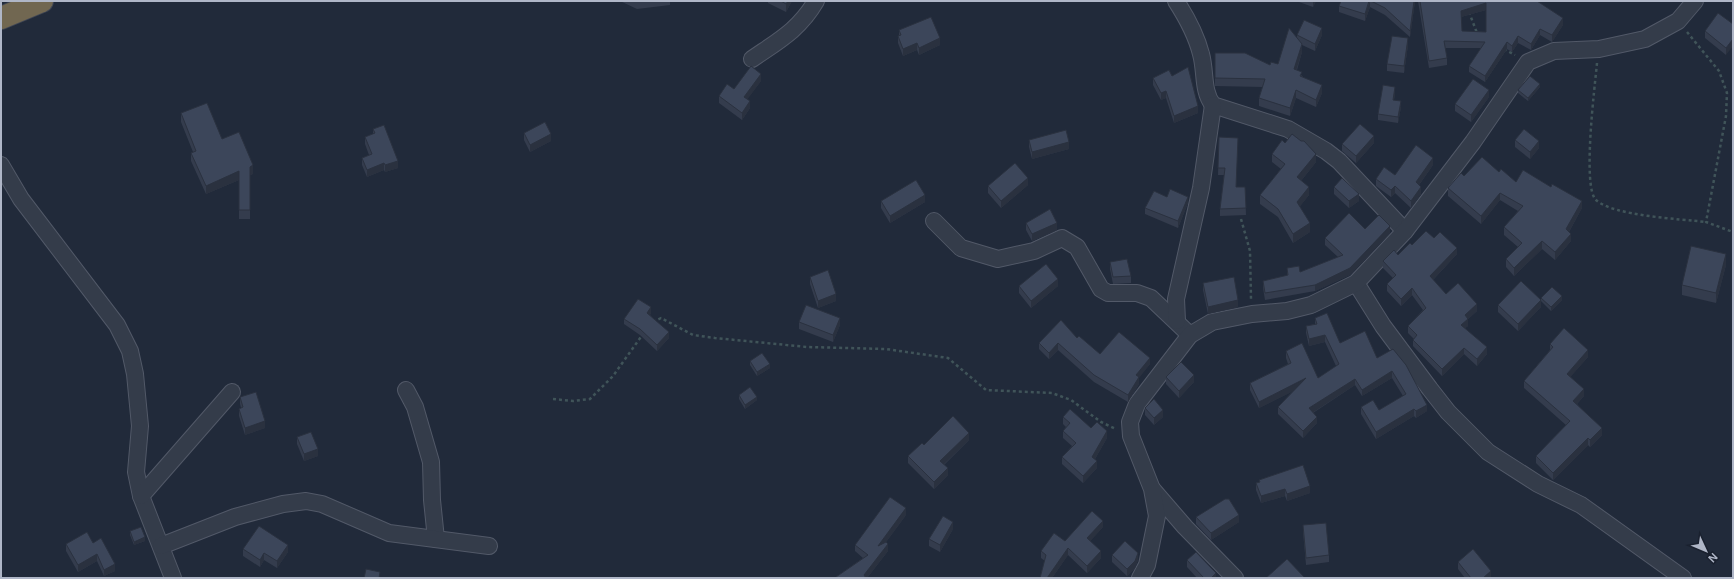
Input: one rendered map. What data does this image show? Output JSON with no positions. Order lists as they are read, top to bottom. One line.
{"north":"bottom right"}
